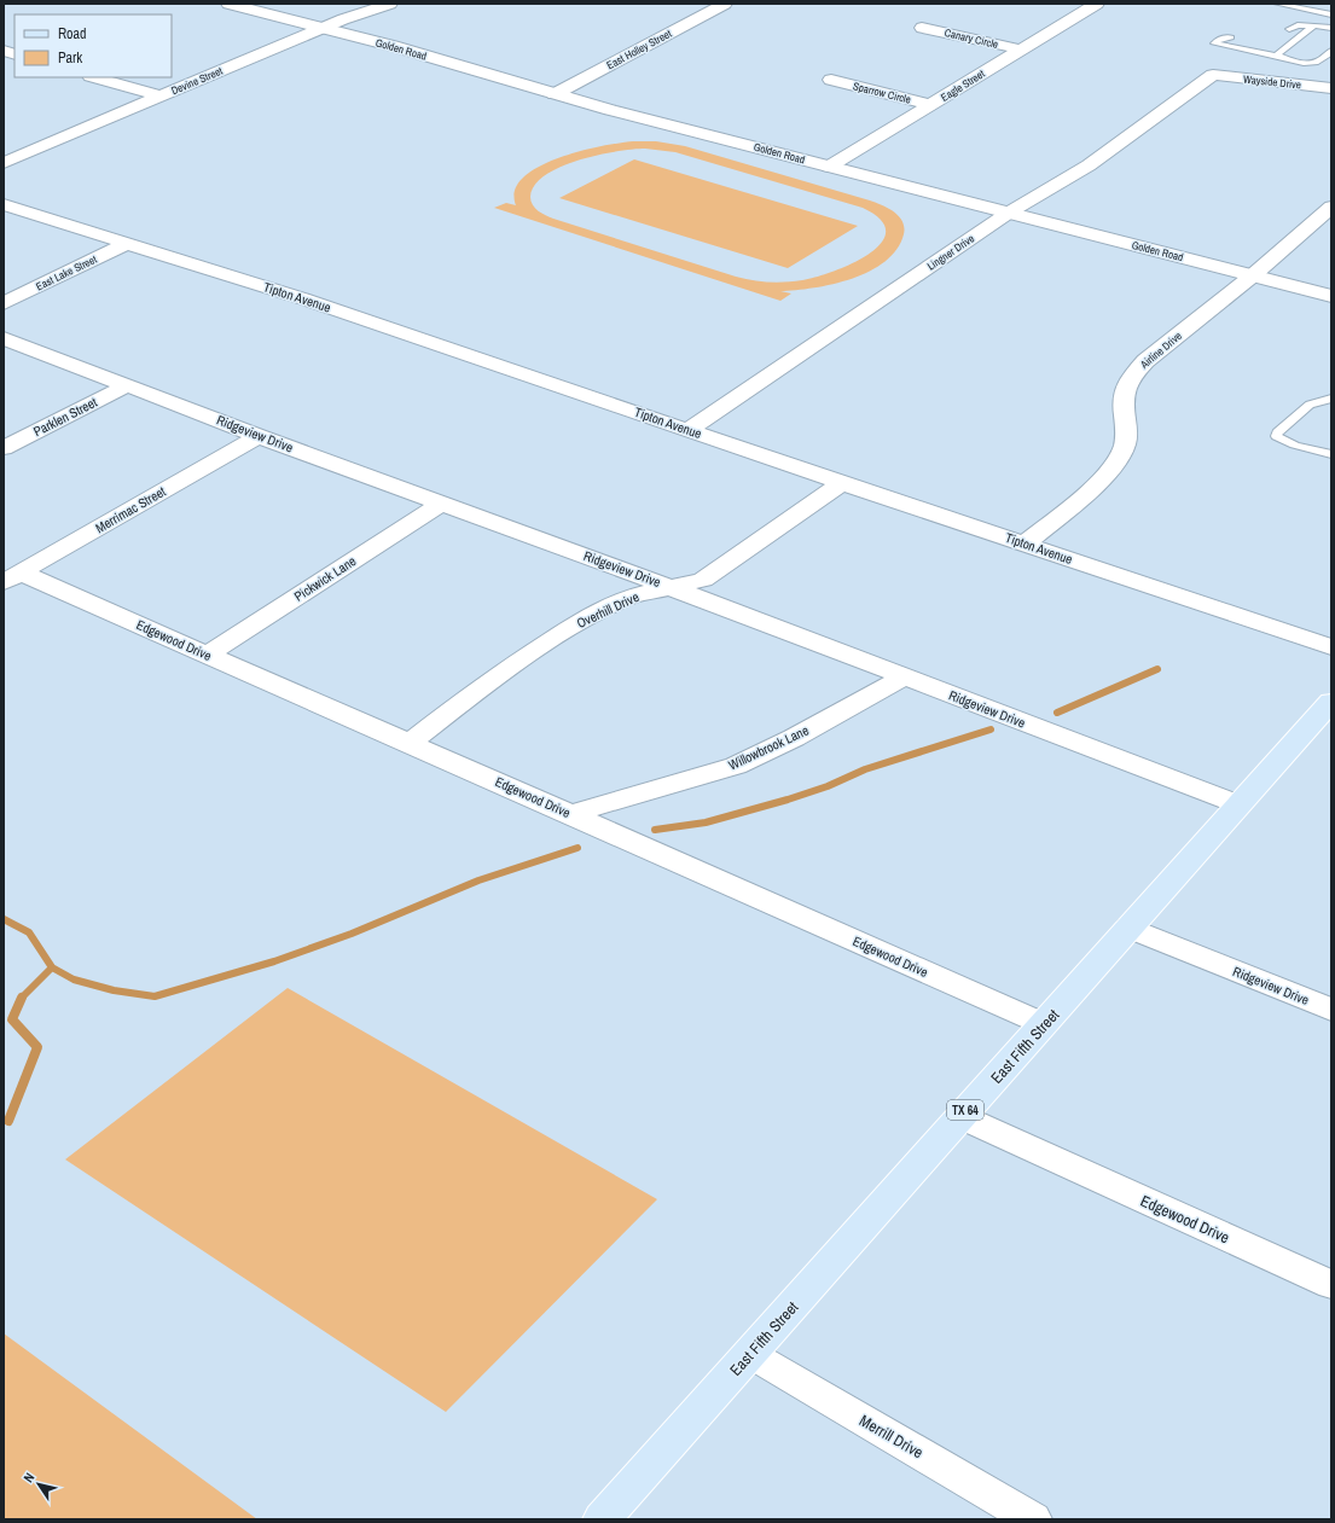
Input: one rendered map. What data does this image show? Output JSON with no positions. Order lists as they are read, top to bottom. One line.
{"streets":{"main road":["East Fifth Street","TX 64"],"street":["Canary Circle","Golden Road","East Holley Street","Devine Street","Wayside Drive","Eagle Street","Sparrow Circle","Lingner Drive","East Lake Street","Tipton Avenue","Airline Drive","Parklen Street","Ridgeview Drive","Merrimac Street","Pickwick Lane","Overhill Drive","Edgewood Drive","Willowbrook Lane","Merrill Drive"]},"crossings":[["Canary Circle","Eagle Street"],["Golden Road","East Holley Street"],["Golden Road","Devine Street"],["Golden Road","Eagle Street"],["Golden Road","Lingner Drive"],["Golden Road","Airline Drive"],["Wayside Drive","Lingner Drive"],["Eagle Street","Sparrow Circle"],["Lingner Drive","Tipton Avenue"],["East Lake Street","Tipton Avenue"],["Tipton Avenue","Airline Drive"],["Tipton Avenue","Overhill Drive"],["Parklen Street","Ridgeview Drive"],["Ridgeview Drive","Merrimac Street"],["Ridgeview Drive","Pickwick Lane"],["Ridgeview Drive","Overhill Drive"],["Ridgeview Drive","Willowbrook Lane"],["Ridgeview Drive","East Fifth Street"],["Merrimac Street","Edgewood Drive"],["Pickwick Lane","Edgewood Drive"],["Overhill Drive","Edgewood Drive"],["Edgewood Drive","Willowbrook Lane"],["Edgewood Drive","East Fifth Street"],["East Fifth Street","Merrill Drive"]],"legend":["Road","Park"],"north":"top left"}
